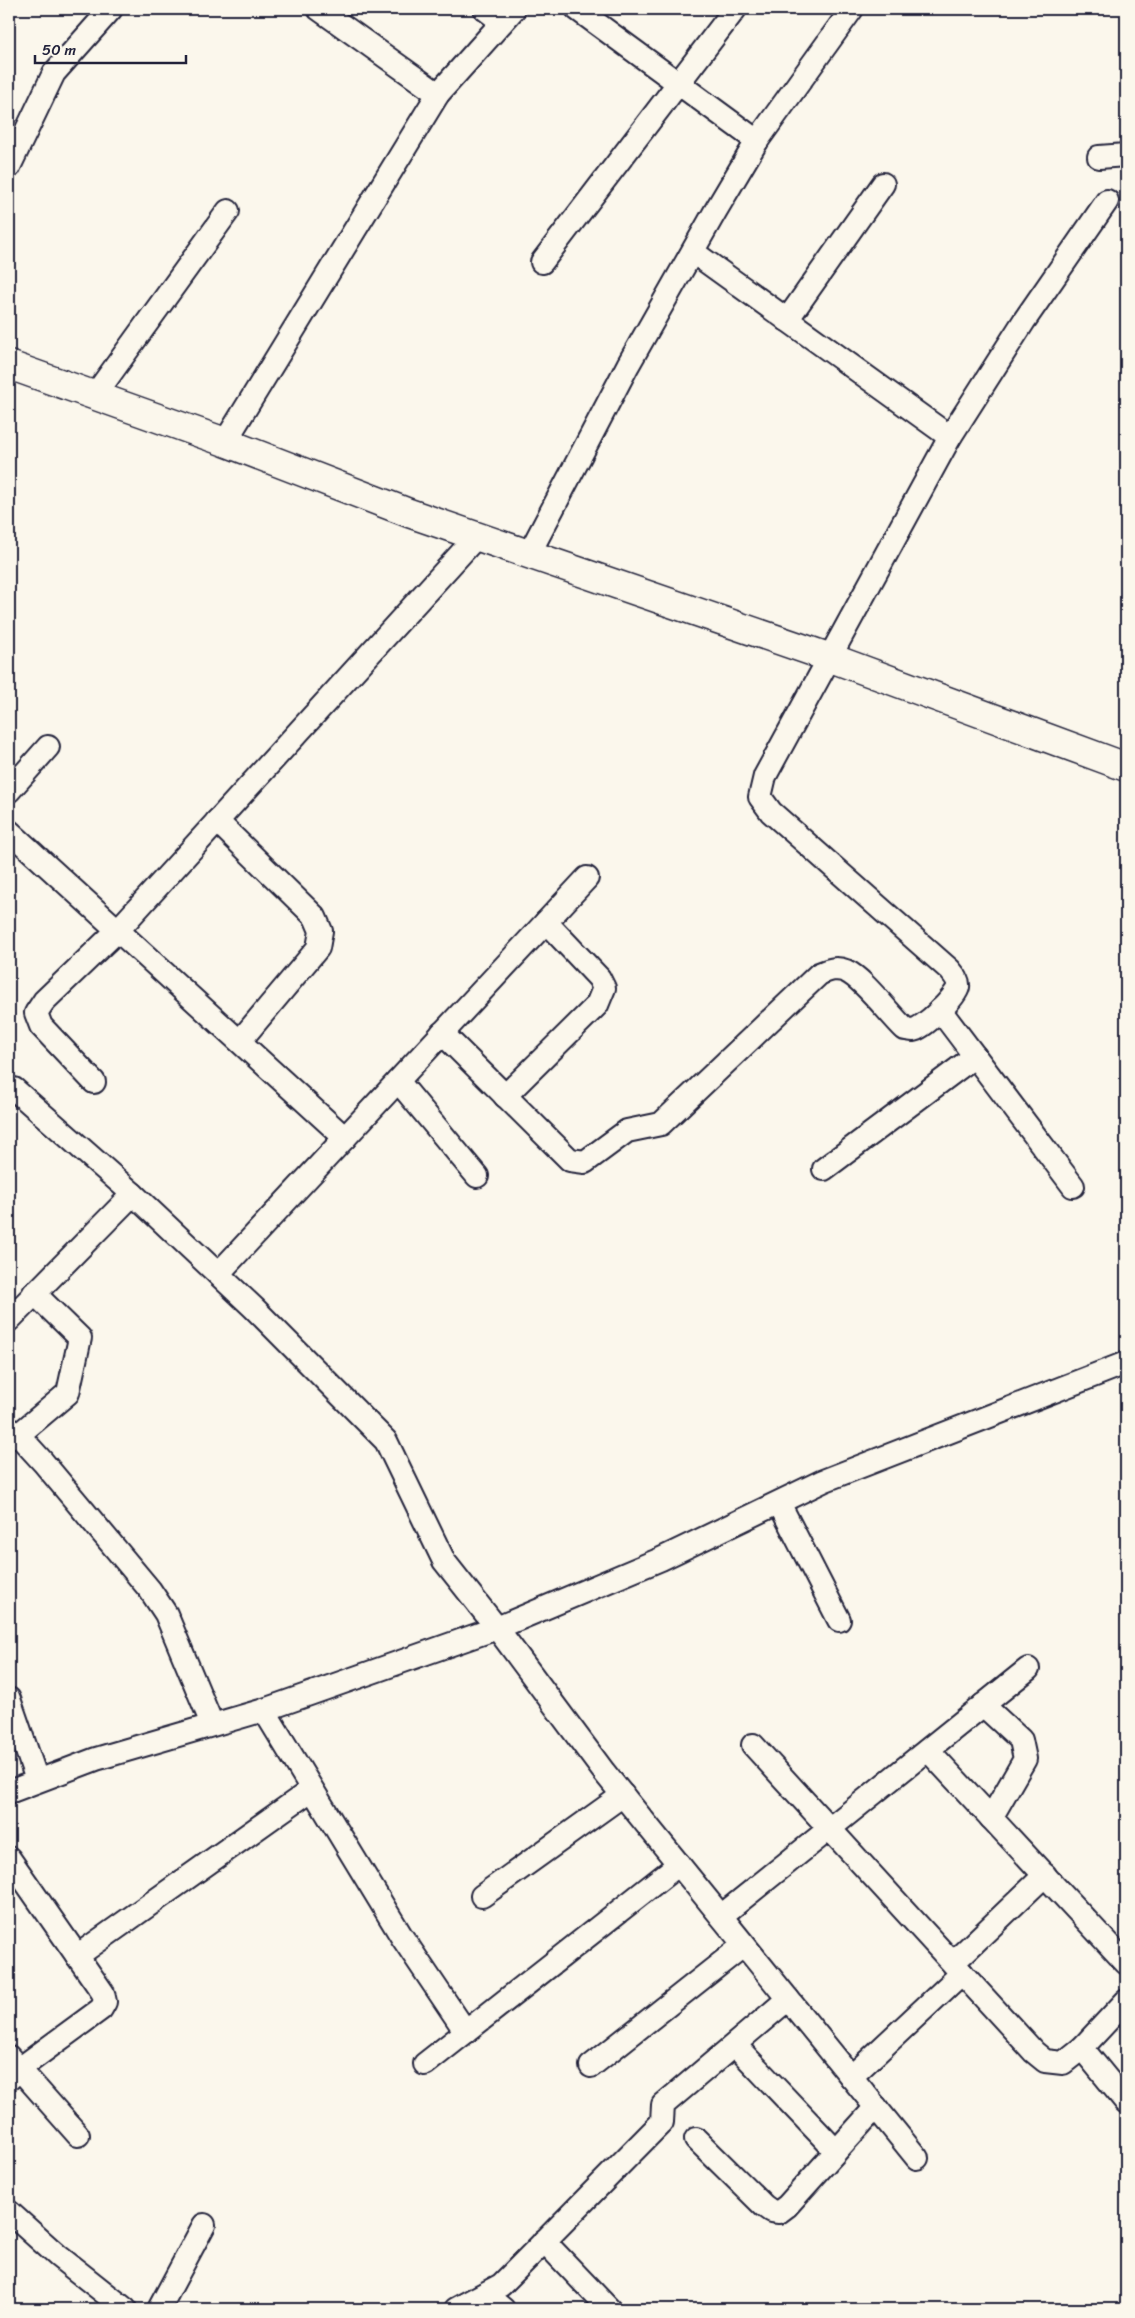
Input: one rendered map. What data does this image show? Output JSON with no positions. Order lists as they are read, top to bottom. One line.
{"scale_bar":"50 m"}
